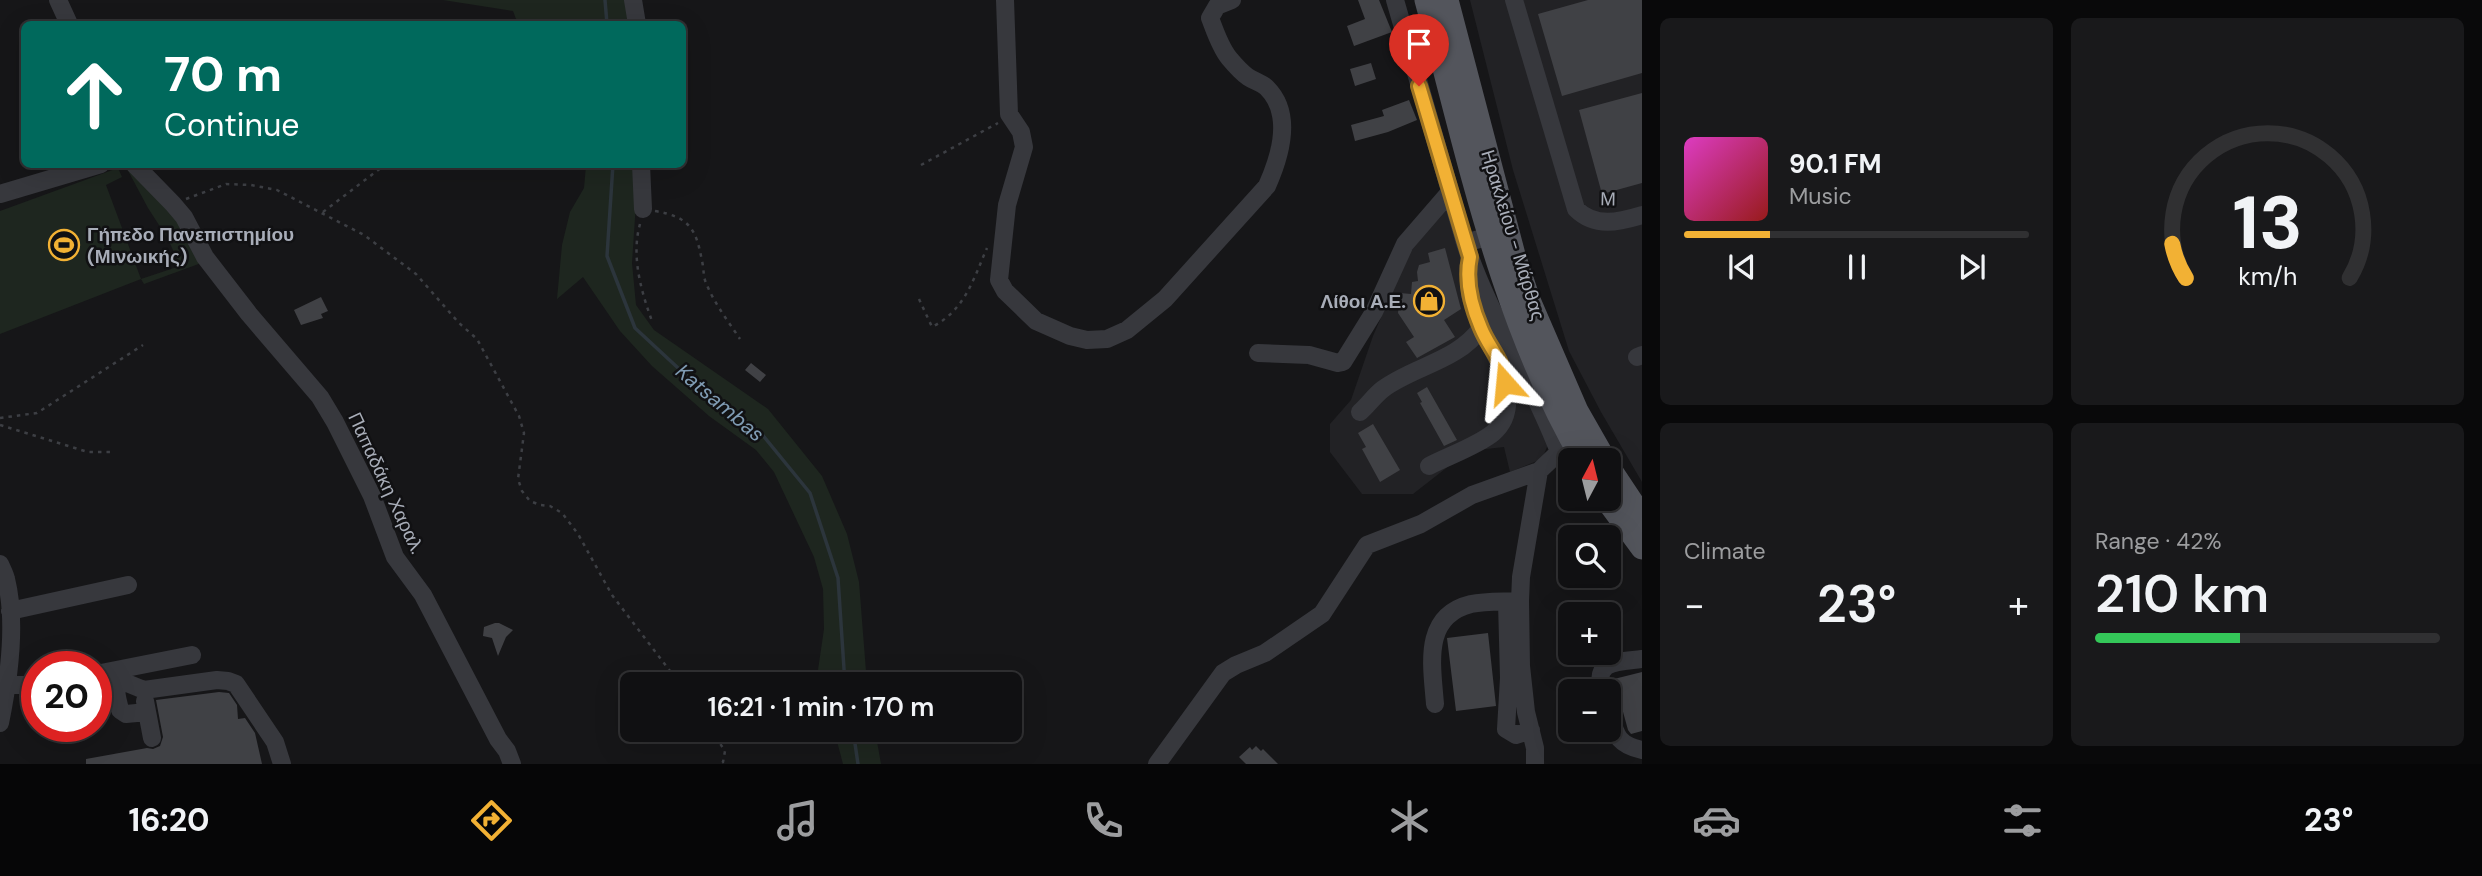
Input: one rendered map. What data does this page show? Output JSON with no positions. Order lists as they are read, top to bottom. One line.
{"streets":{"main road":["Ηρακλείου - Μάρθας"],"street":["Μ","Παπαδάκη Χαραλ."]},"water":["Katsambas"],"places":{"sports":["Γήπεδο Πανεπιστημίου (Μινωικής)"],"shop":["Λίθοι Α.Ε."]},"north":"top","page":{"turn":["70 m","Continue"],"song":["90.1 FM","Music"],"tile":["Climate",["Range · 42%","210 km"]],"map_buttons":["+","−"],"heat":["−","23°","+"],"limit":"20","trip":"16:21 · 1 min · 170 m","tabs":["16:20","23°"],"gauge":["13","km/h"]}}
